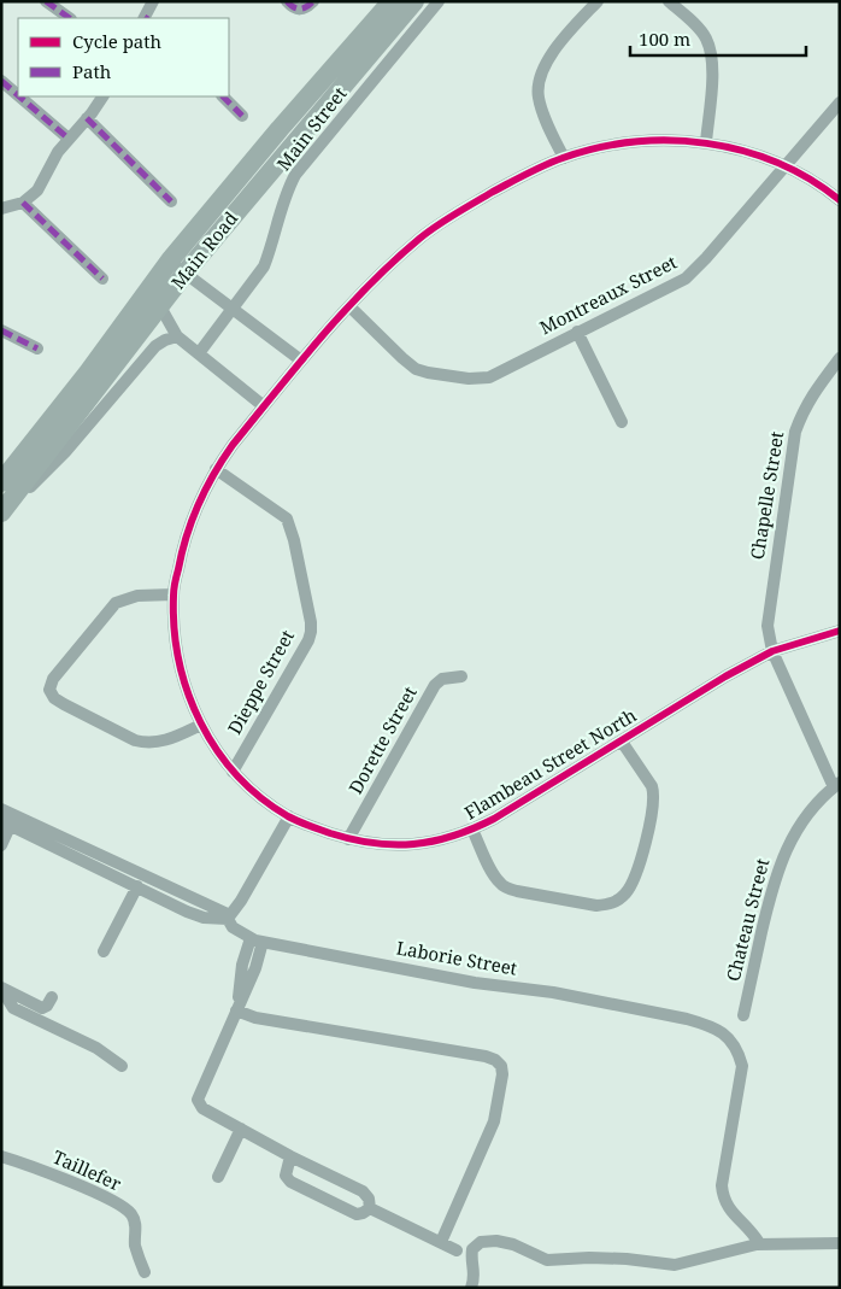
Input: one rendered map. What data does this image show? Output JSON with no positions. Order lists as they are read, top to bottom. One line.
{"streets":{"main road":["Main Road"],"street":["Main Street","Montreaux Street","Chapelle Street","Dieppe Street","Dorette Street","Flambeau Street North","Chateau Street","Laborie Street","Taillefer"]},"crossings":[["Montreaux Street","Flambeau Street North"],["Chapelle Street","Flambeau Street North"],["Chapelle Street","Chateau Street"],["Dieppe Street","Flambeau Street North"],["Dorette Street","Flambeau Street North"]],"legend":["Cycle path","Path"],"scale_bar":"100 m"}
